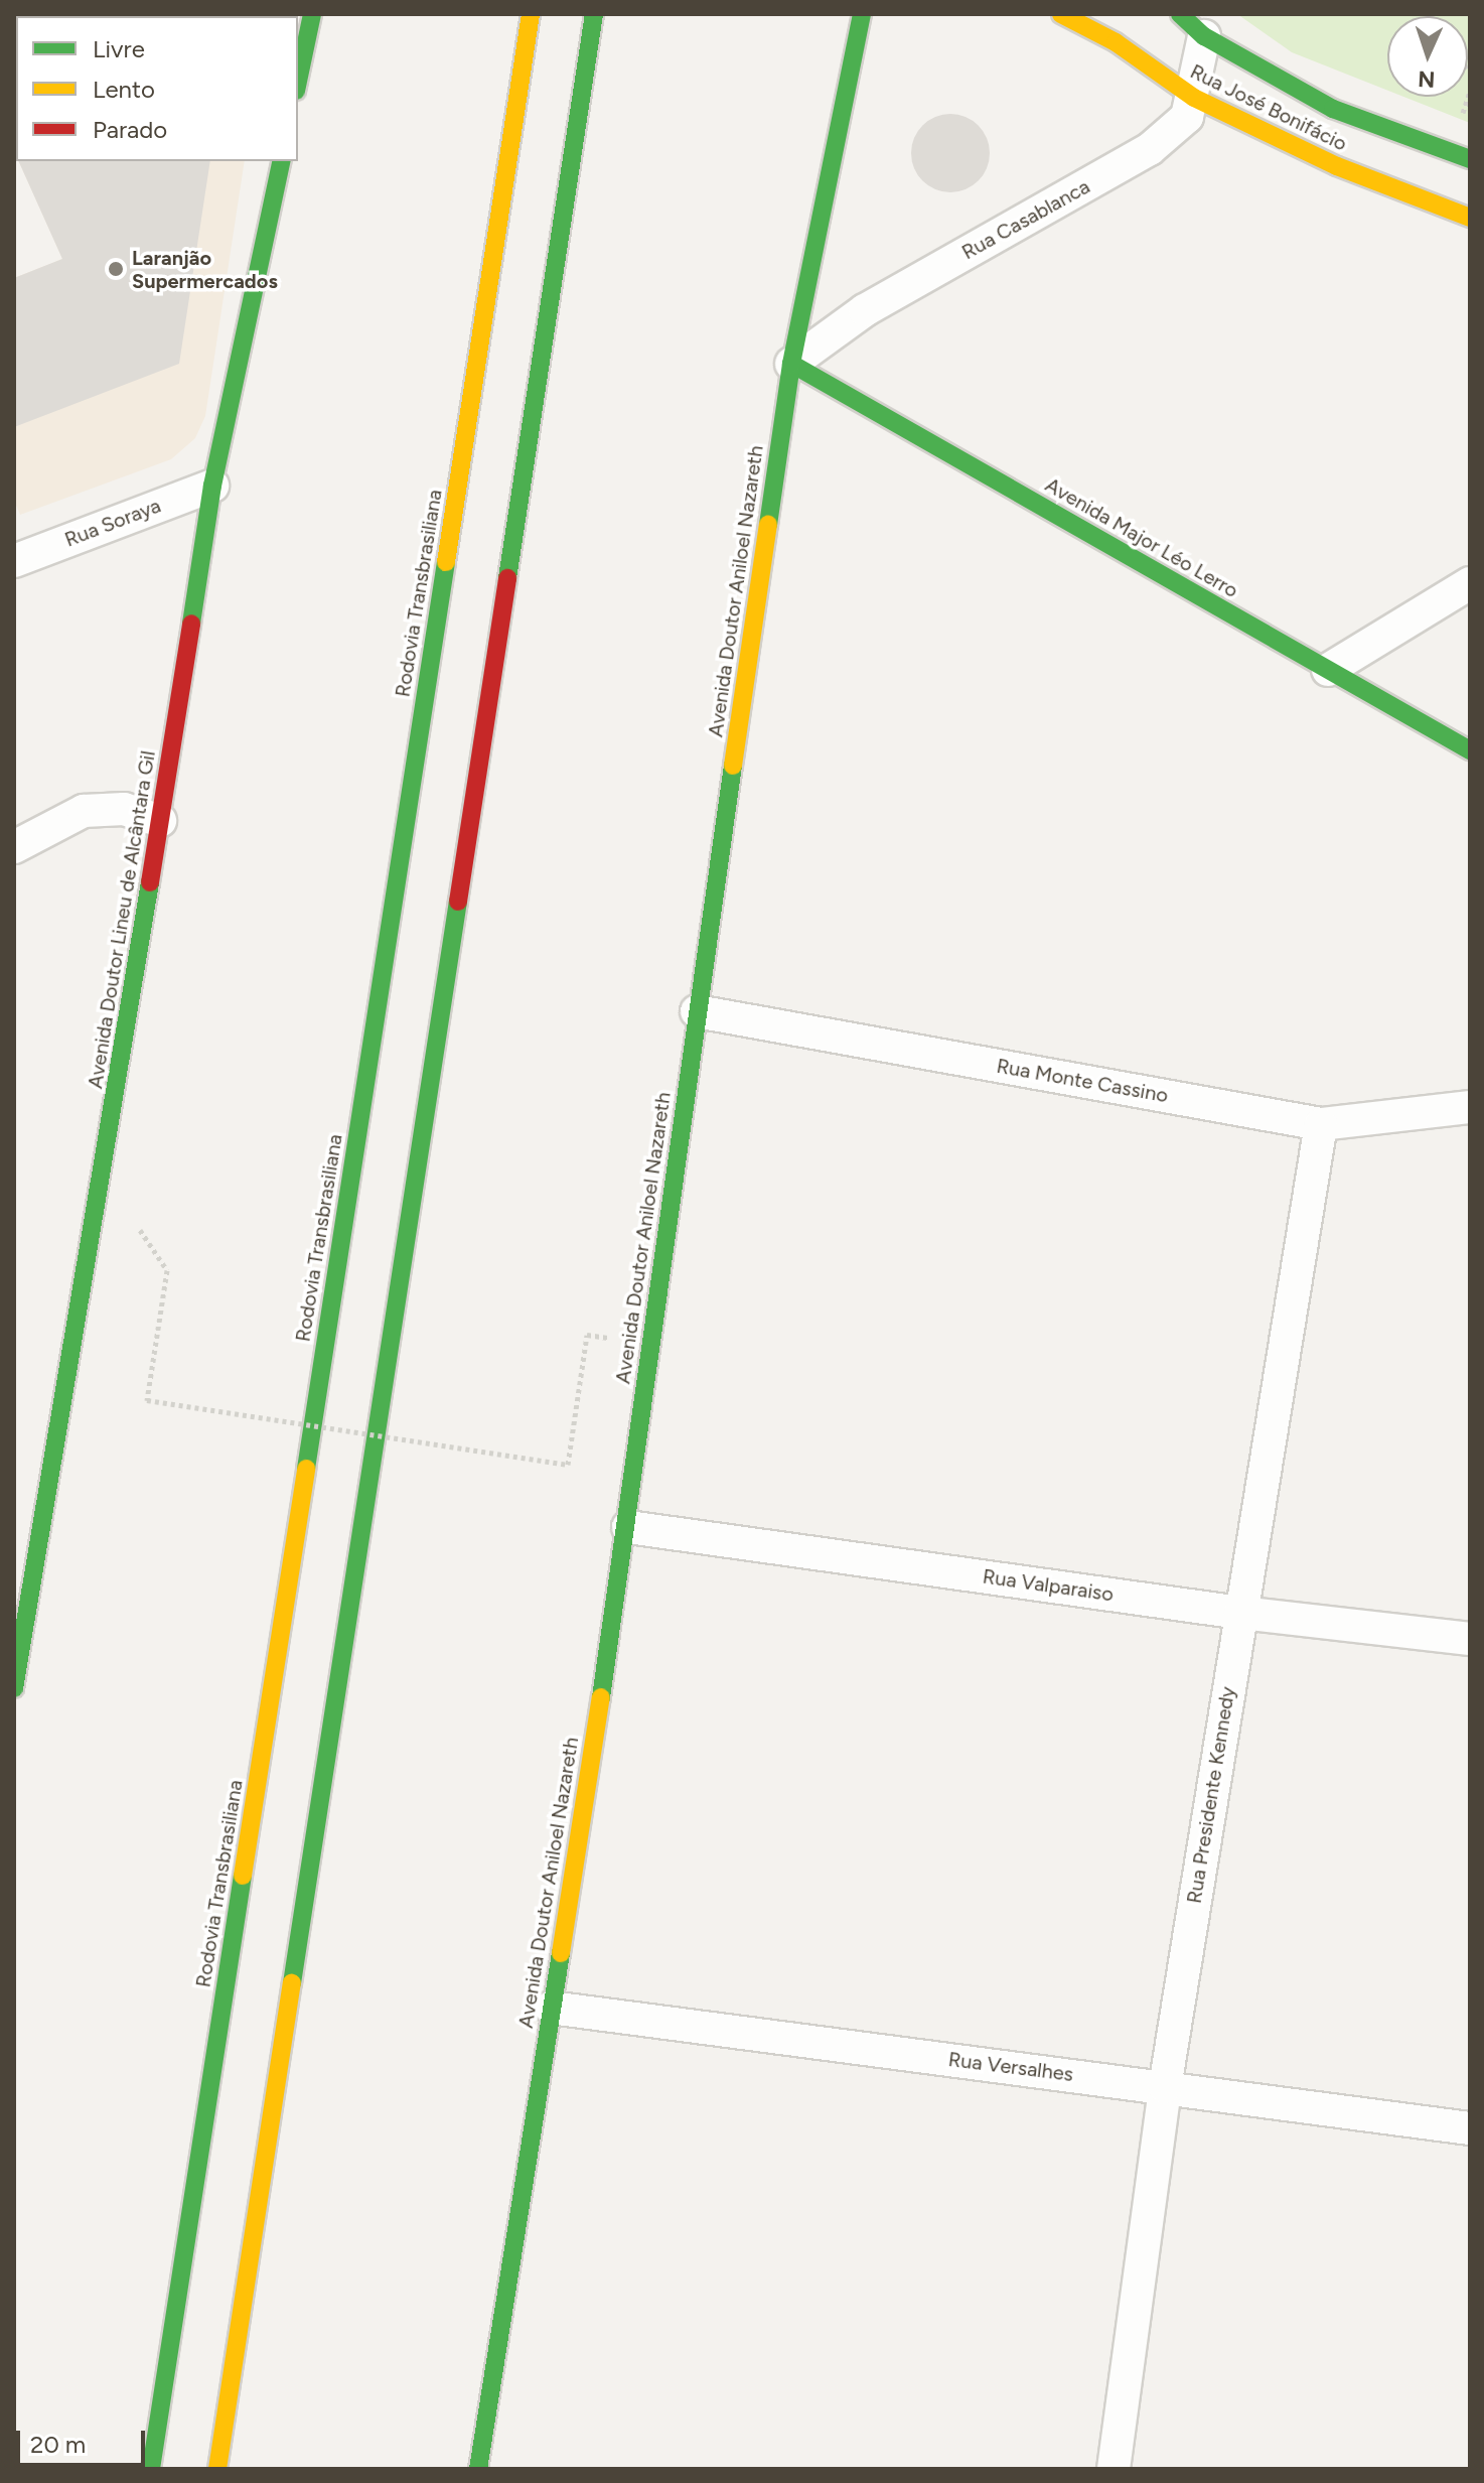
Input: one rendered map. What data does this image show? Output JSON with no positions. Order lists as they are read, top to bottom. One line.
{"streets":{"main road":["Rua José Bonifácio","Avenida Major Léo Lerro","Avenida Doutor Aniloel Nazareth","Rodovia Transbrasiliana","Avenida Doutor Lineu de Alcântara Gil"],"street":["Rua Casablanca","Rua Soraya","Rua Monte Cassino","Rua Valparaiso","Rua Presidente Kennedy","Rua Versalhes"]},"crossings":[["Rua José Bonifácio","Rua Casablanca"],["Rua Casablanca","Avenida Major Léo Lerro"],["Rua Casablanca","Avenida Doutor Aniloel Nazareth"],["Rua Soraya","Avenida Doutor Lineu de Alcântara Gil"],["Avenida Major Léo Lerro","Avenida Doutor Aniloel Nazareth"],["Avenida Doutor Aniloel Nazareth","Rua Monte Cassino"],["Avenida Doutor Aniloel Nazareth","Rua Valparaiso"],["Avenida Doutor Aniloel Nazareth","Rua Versalhes"],["Rua Monte Cassino","Rua Presidente Kennedy"],["Rua Valparaiso","Rua Presidente Kennedy"],["Rua Presidente Kennedy","Rua Versalhes"]],"places":["Laranjão Supermercados"],"legend":["Livre","Lento","Parado"],"scale_bar":"20 m","north":"bottom"}
